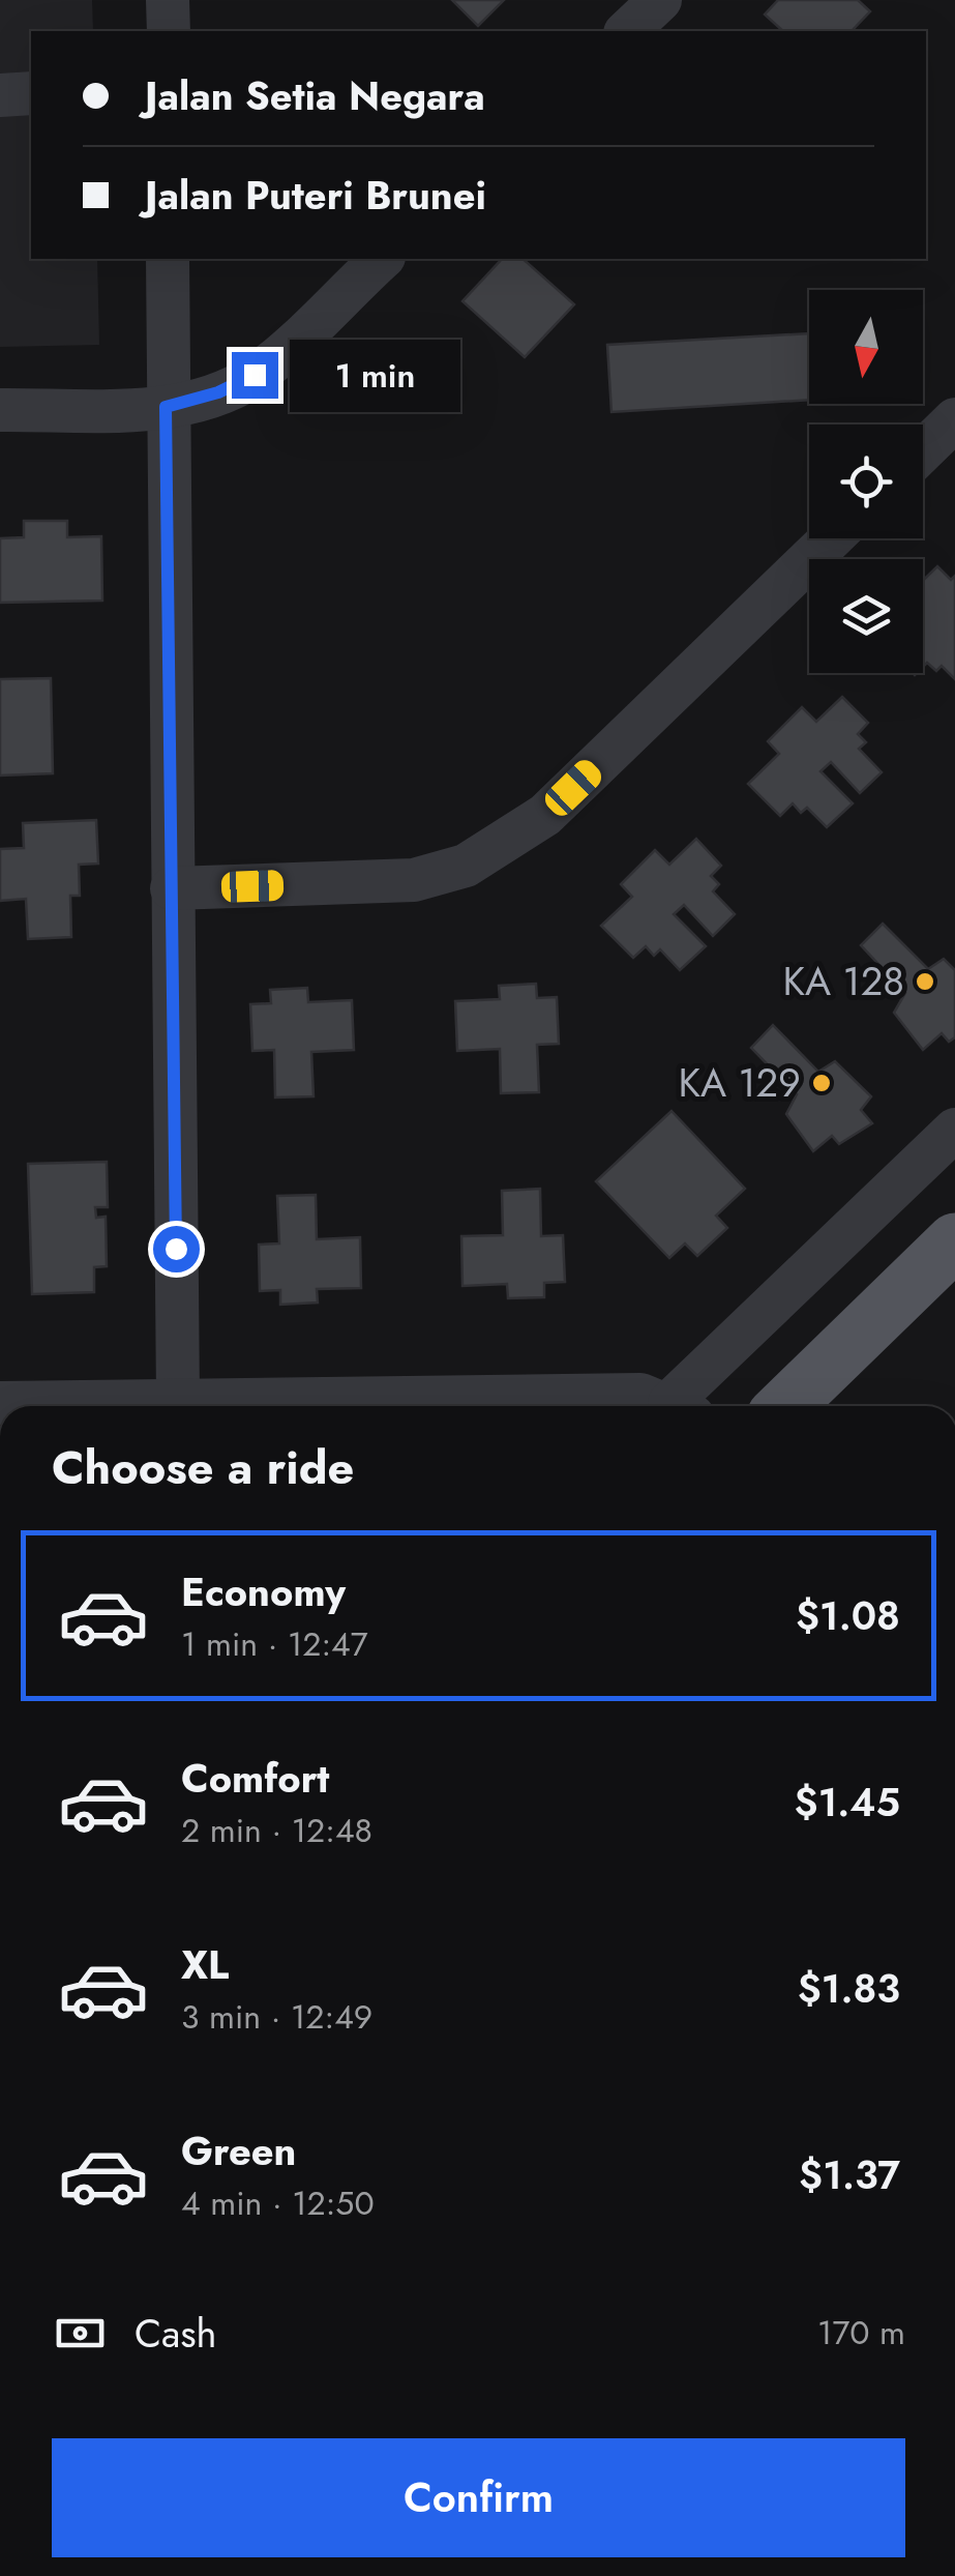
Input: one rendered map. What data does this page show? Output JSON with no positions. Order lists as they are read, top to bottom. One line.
{"places":["KA 128","KA 129"],"north":"bottom","page":{"banner":["Jalan Setia Negara","Jalan Puteri Brunei"],"bubble":"1 min","heading":"Choose a ride","list":[{"name":"Economy","note":"1 min · 12:47","value":"$1.08"},{"name":"Comfort","note":"2 min · 12:48","value":"$1.45"},{"name":"XL","note":"3 min · 12:49","value":"$1.83"},{"name":"Green","note":"4 min · 12:50","value":"$1.37"}],"pay":["Cash","170 m"],"buttons":"Confirm"}}
